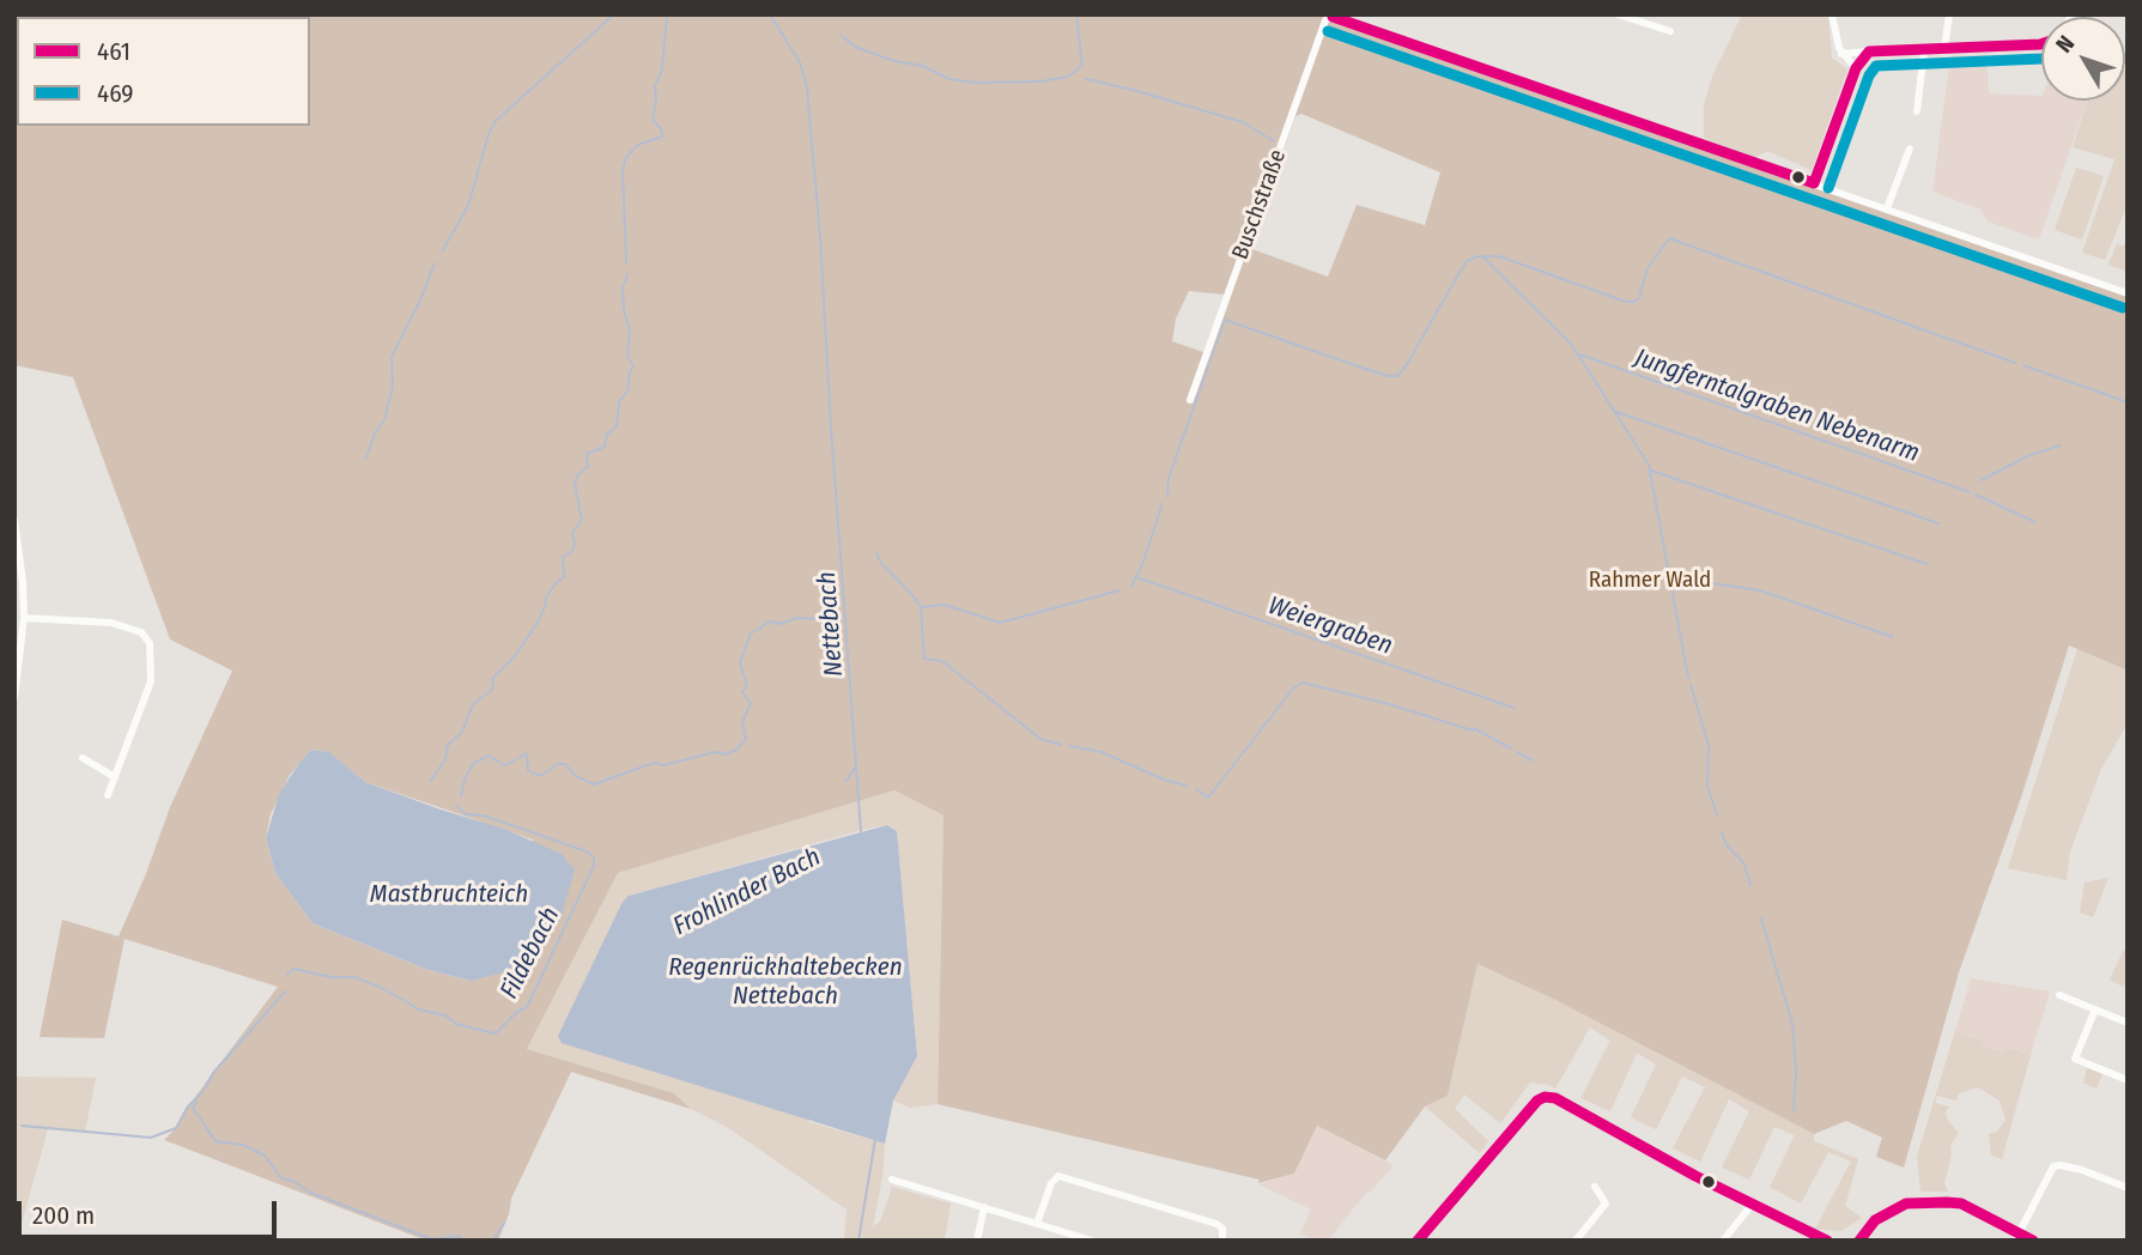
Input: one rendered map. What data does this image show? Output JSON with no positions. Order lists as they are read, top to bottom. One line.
{"streets":{"street":["Buschstraße"]},"water":["Jungferntalgraben Nebenarm","Nettebach","Weiergraben","Frohlinder Bach","Mastbruchteich","Fildebach","Regenrückhaltebecken Nettebach"],"parks":["Rahmer Wald"],"lines":["transit line 461","transit line 469"],"legend":["461","469"],"scale_bar":"200 m","north":"top left"}
